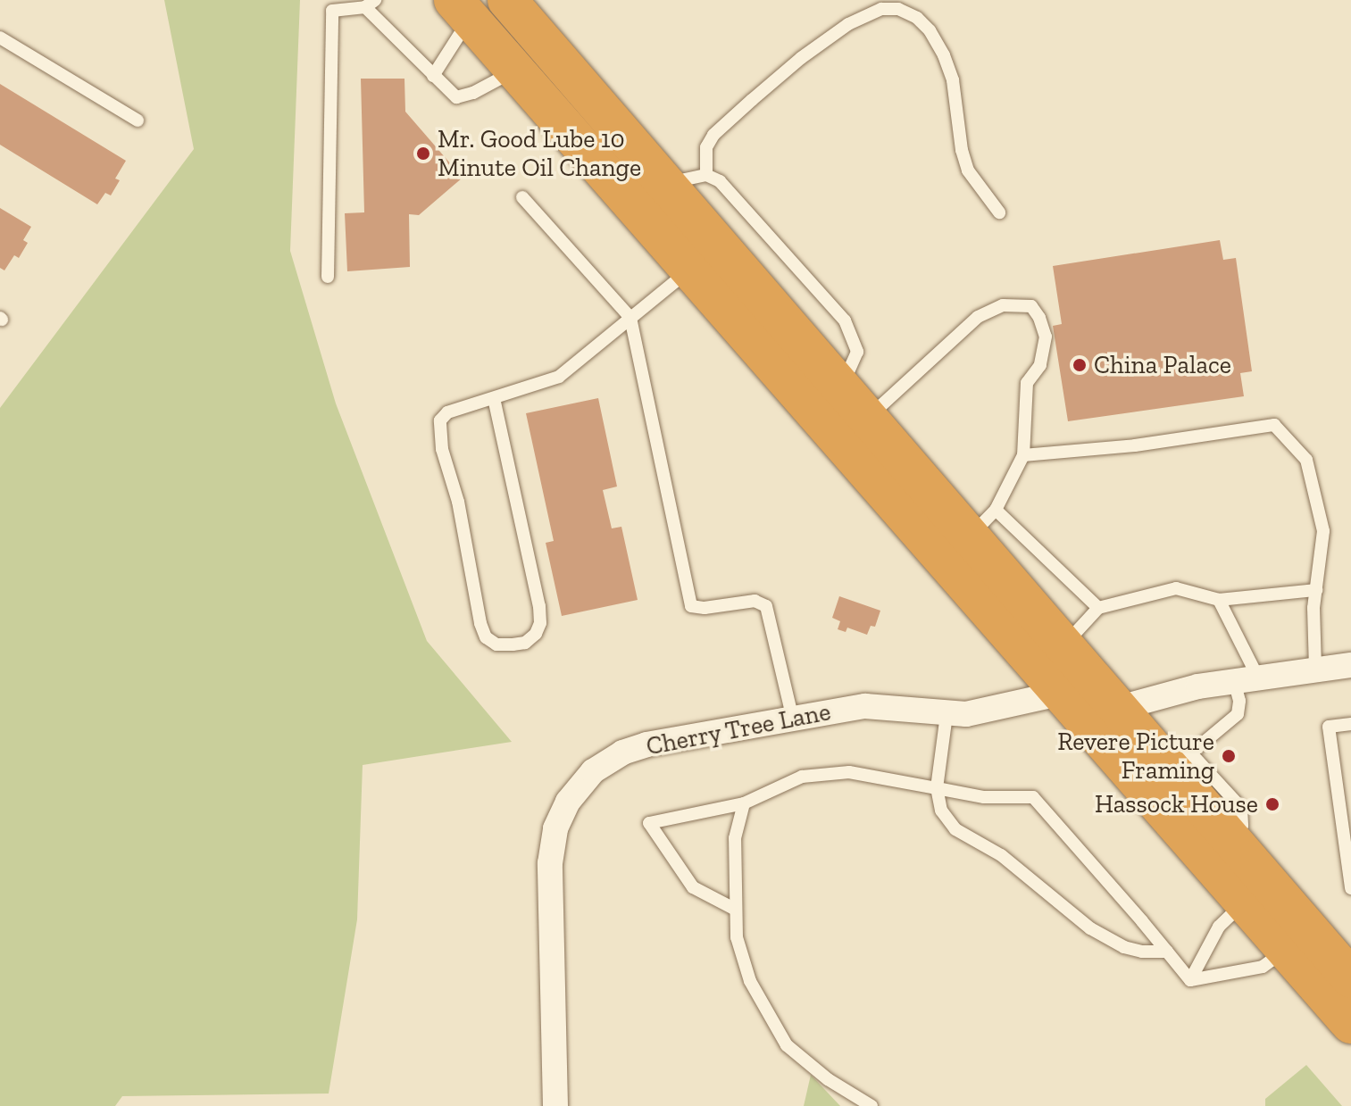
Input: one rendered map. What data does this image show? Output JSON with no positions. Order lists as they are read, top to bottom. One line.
{"streets":{"street":["Cherry Tree Lane"]},"places":["Mr. Good Lube 10 Minute Oil Change","China Palace","Revere Picture Framing","Hassock House"]}
